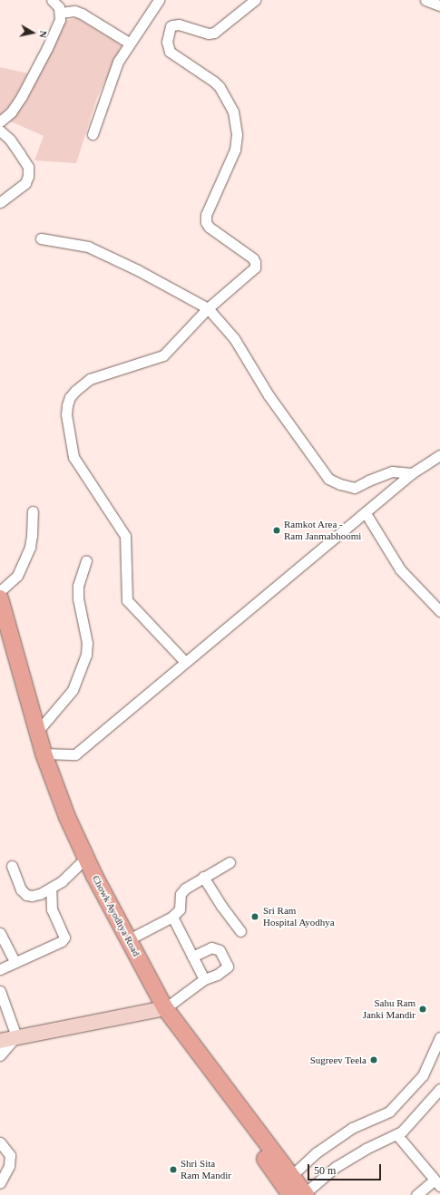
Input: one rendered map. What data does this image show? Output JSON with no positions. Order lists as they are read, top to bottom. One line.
{"streets":{"main road":["Chowk Ayodhya Road"]},"places":["Ramkot Area - Ram Janmabhoomi","Sri Ram Hospital Ayodhya","Sahu Ram Janki Mandir","Sugreev Teela","Shri Sita Ram Mandir"],"scale_bar":"50 m","north":"right"}
